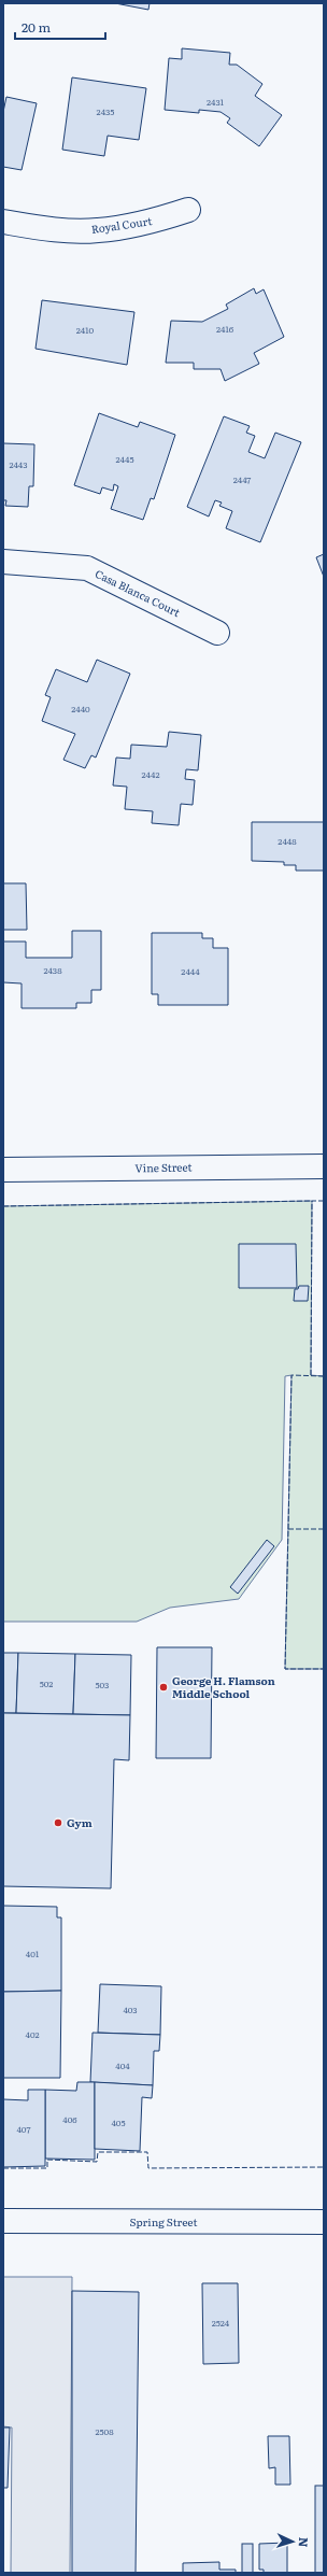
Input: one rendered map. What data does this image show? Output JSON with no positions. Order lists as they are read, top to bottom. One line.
{"streets":{"street":["Royal Court","Casa Blanca Court","Vine Street","Spring Street"]},"places":["George H. Flamson Middle School","Gym"],"house_numbers":["2431","2435","2416","2410","2445","2443","2447","2440","2442","2448","2438","2444","502","503","401","403","402","404","406","405","407","2524","2508"],"scale_bar":"20 m","north":"right"}
